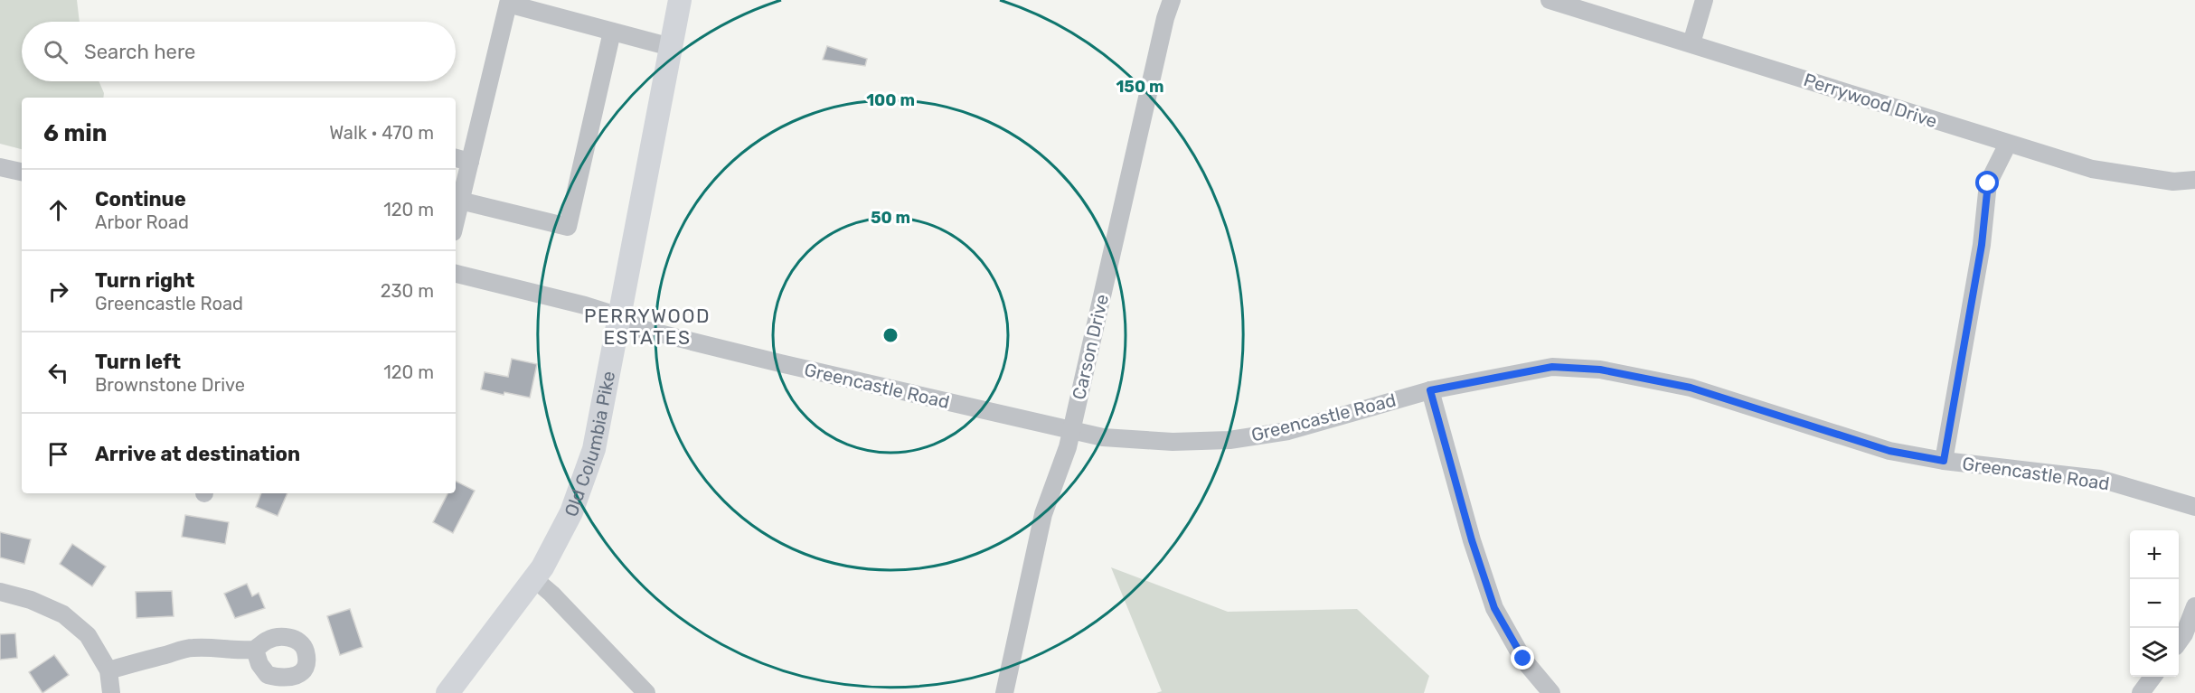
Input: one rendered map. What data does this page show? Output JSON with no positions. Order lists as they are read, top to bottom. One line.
{"streets":{"main road":["Old Columbia Pike"],"street":["Perrywood Drive","Carson Drive","Greencastle Road"]},"crossings":[["Carson Drive","Greencastle Road"],["Greencastle Road","Old Columbia Pike"]],"districts":["PERRYWOOD ESTATES"],"page":{"search":"Search here","heading":["6 min","Walk · 470 m"],"list":[["Continue","Arbor Road","120 m"],["Turn right","Greencastle Road","230 m"],["Turn left","Brownstone Drive","120 m"],"Arrive at destination"],"map_buttons":["+","−"]},"rings":["150 m","100 m","50 m"]}
